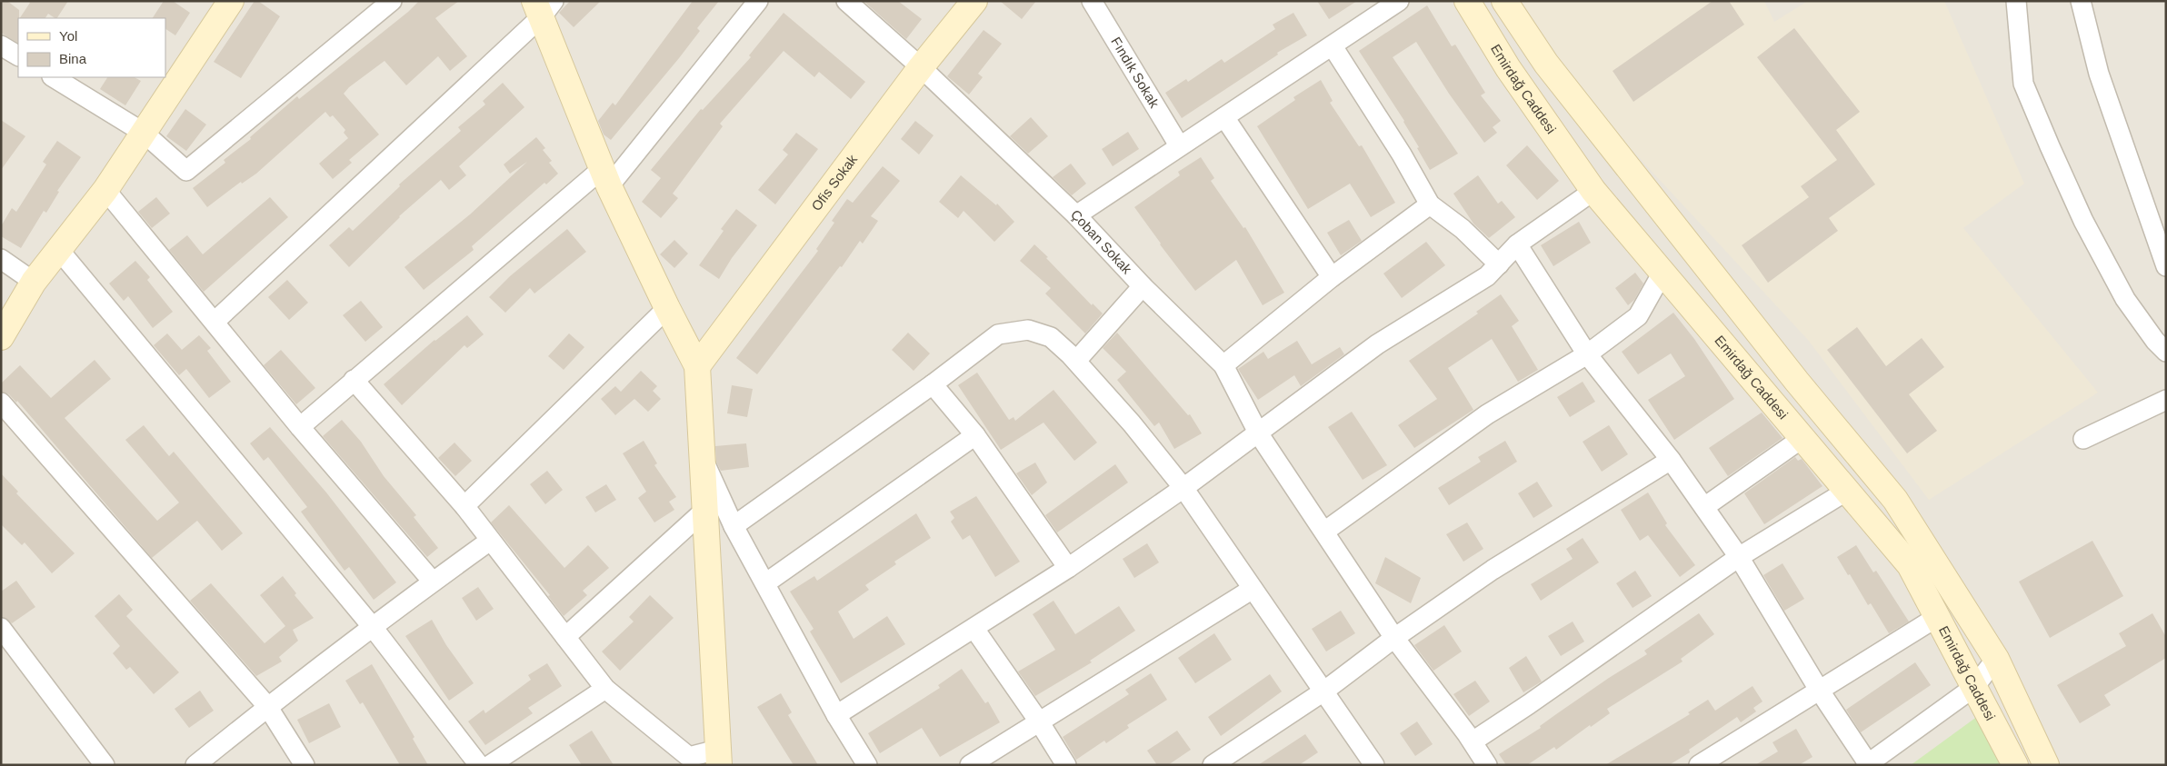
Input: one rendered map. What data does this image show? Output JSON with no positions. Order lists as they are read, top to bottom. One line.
{"streets":{"main road":["Emirdağ Caddesi","Ofis Sokak"],"street":["Fındık Sokak","Çoban Sokak"]},"crossings":[["Ofis Sokak","Çoban Sokak"]],"legend":["Yol","Bina"]}
